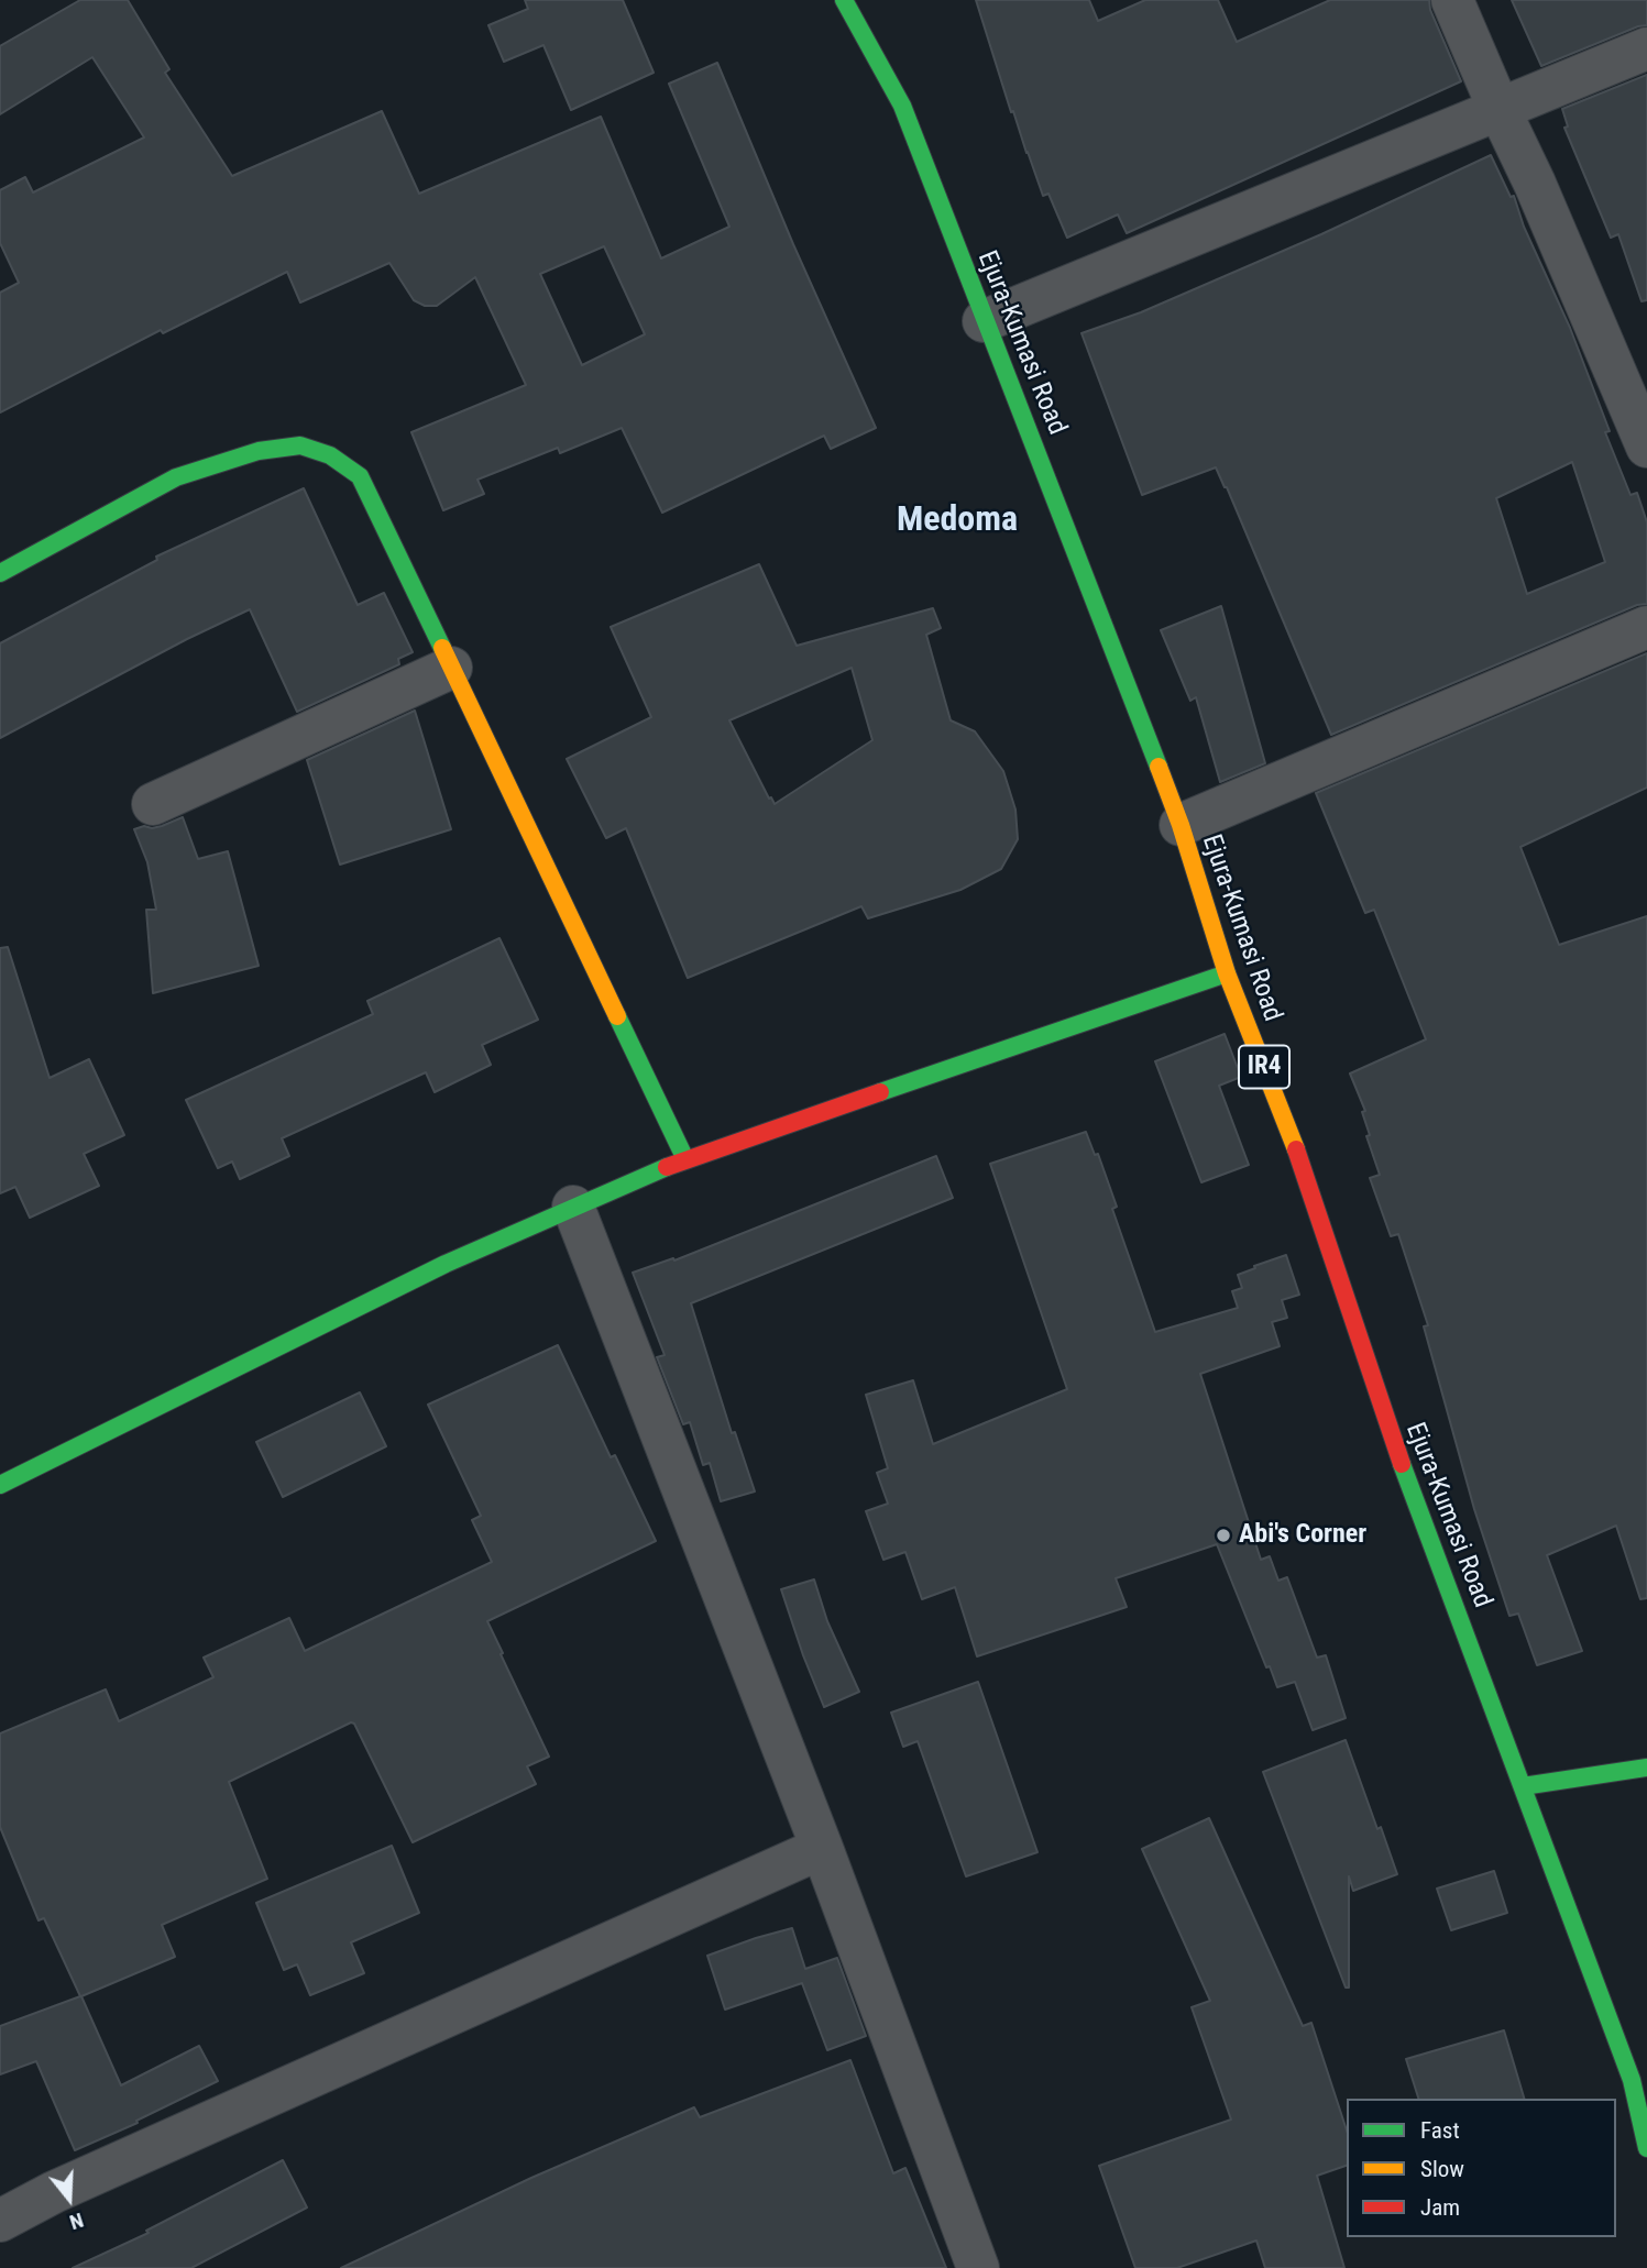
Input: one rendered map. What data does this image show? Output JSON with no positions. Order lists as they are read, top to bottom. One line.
{"streets":{"street":["Ejura-Kumasi Road","IR4"]},"districts":["Medoma"],"places":["Abi's Corner"],"legend":["Fast","Slow","Jam"],"north":"bottom"}
